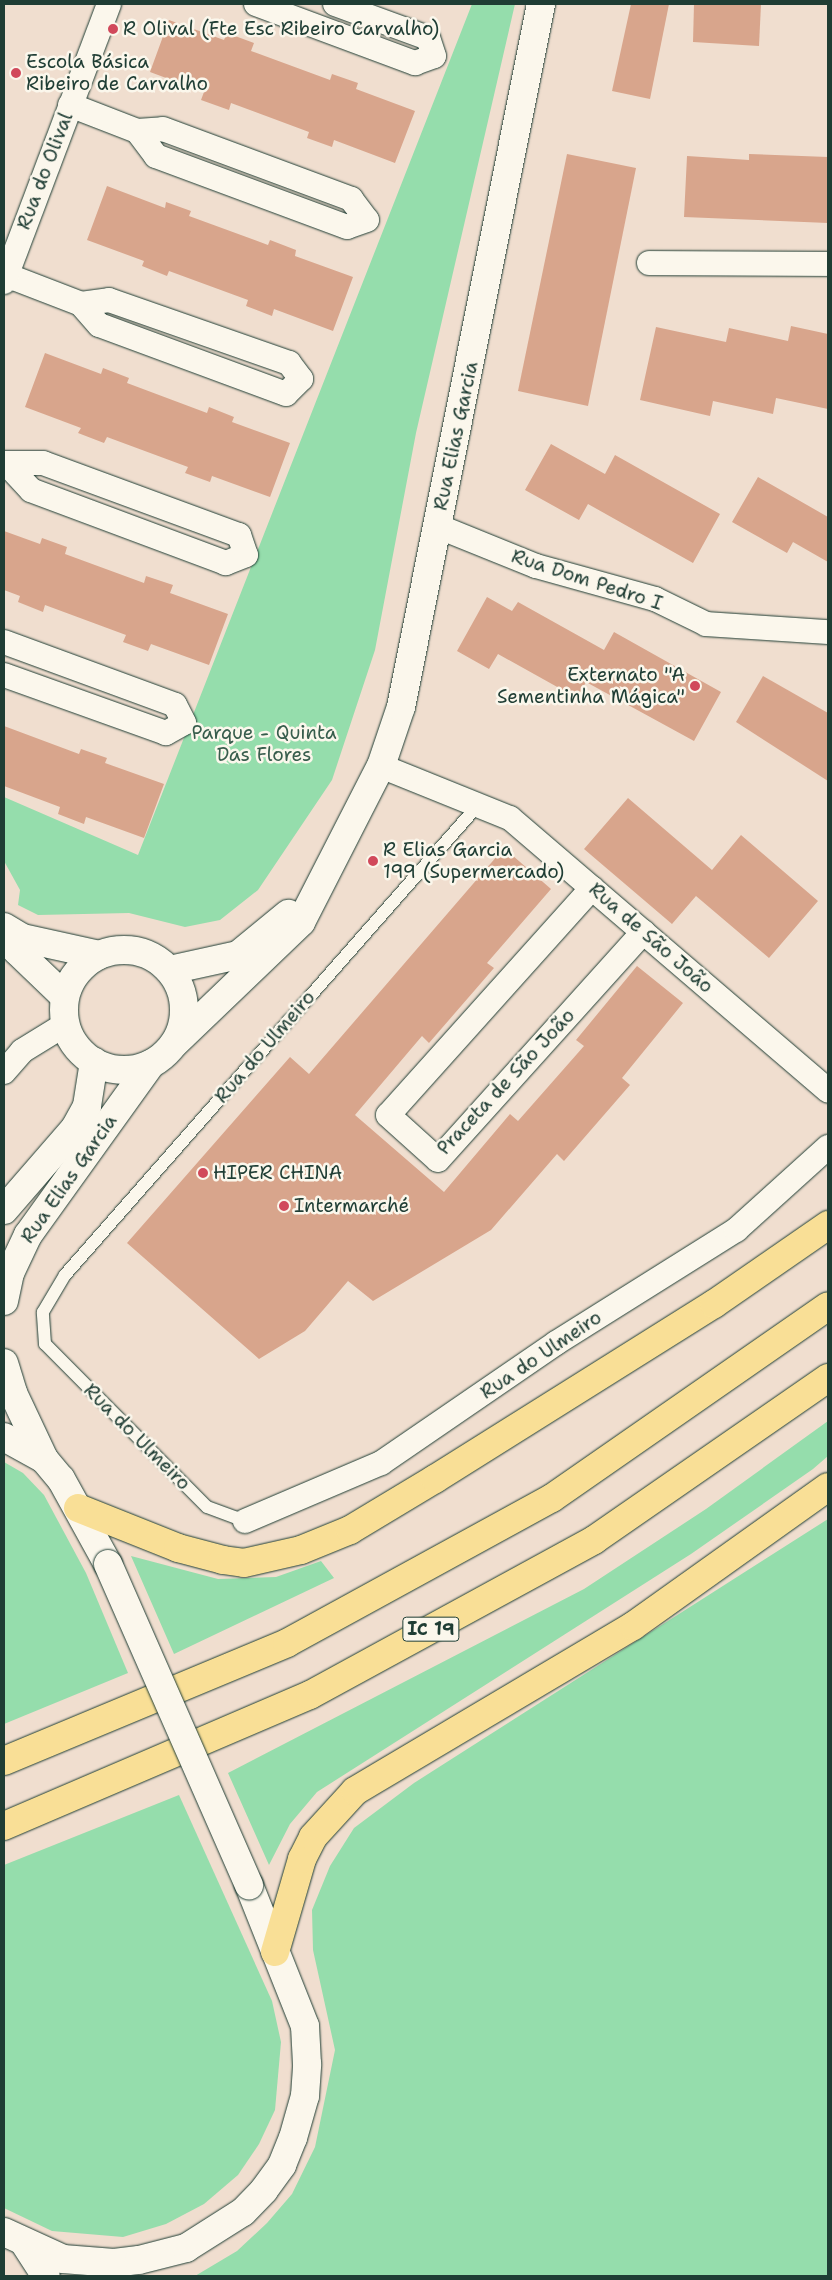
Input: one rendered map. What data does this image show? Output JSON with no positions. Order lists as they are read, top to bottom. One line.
{"streets":{"highway":["IC 19"],"street":["Rua do Olival","Rua Elias Garcia","Rua Dom Pedro I","Rua de São João","Rua do Ulmeiro","Praceta de São João"]},"crossings":[["Rua Elias Garcia","Rua Dom Pedro I"],["Rua Elias Garcia","Rua de São João"],["Rua de São João","Rua do Ulmeiro"],["Rua de São João","Praceta de São João"]],"parks":["Parque - Quinta Das Flores"],"places":["R Olival (Fte Esc Ribeiro Carvalho)","Escola Básica Ribeiro de Carvalho","Externato \"A Sementinha Mágica\"","R Elias Garcia 199 (Supermercado)","HIPER CHINA","Intermarché"]}
